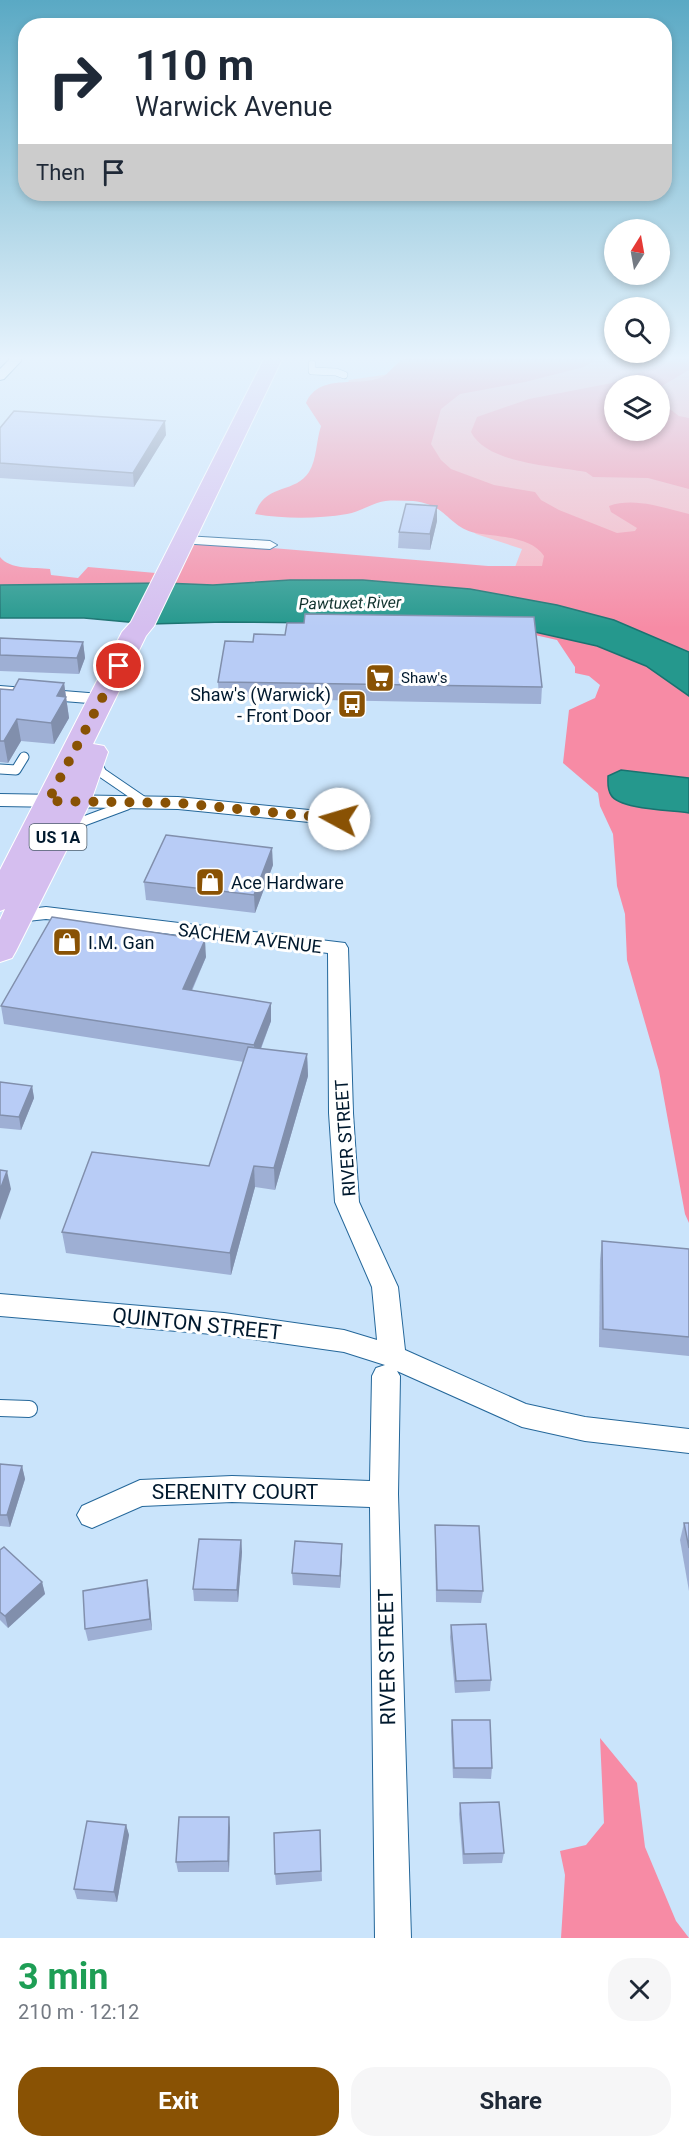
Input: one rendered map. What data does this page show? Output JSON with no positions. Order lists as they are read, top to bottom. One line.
{"streets":{"main road":["US 1A"],"street":["SACHEM AVENUE","RIVER STREET","QUINTON STREET","SERENITY COURT"]},"crossings":[["US 1A","SACHEM AVENUE"],["SACHEM AVENUE","RIVER STREET"],["RIVER STREET","QUINTON STREET"],["RIVER STREET","SERENITY COURT"]],"water":["Pawtuxet River"],"places":{"supermarket":["Shaw's"],"bus stop":["Shaw's (Warwick) - Front Door"],"shop":["Ace Hardware","I.M. Gan"]},"north":"top","page":{"turn":["110 m","Warwick Avenue"],"then":"Then","heading":["3 min","210 m · 12:12"],"buttons":["Exit","Share"]}}
